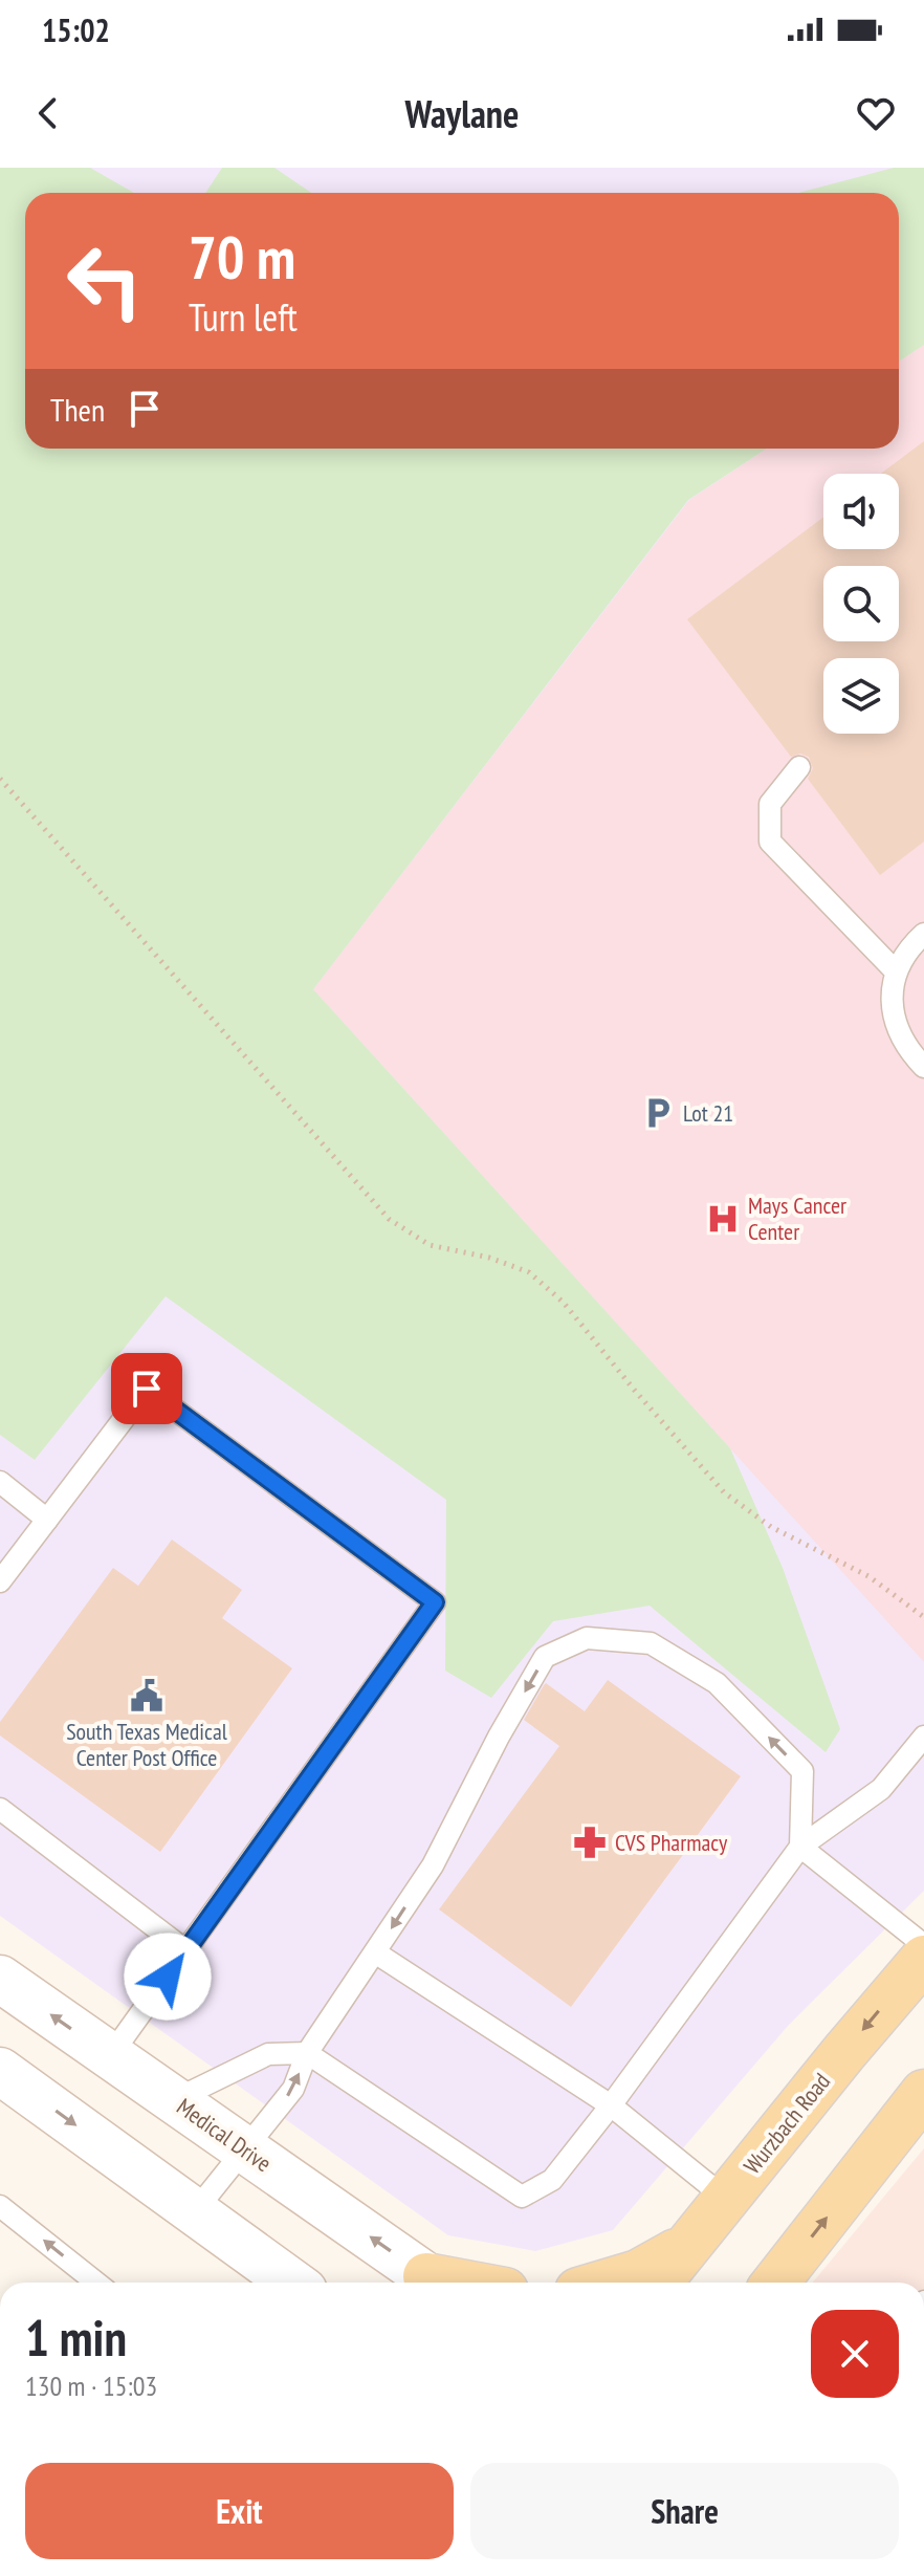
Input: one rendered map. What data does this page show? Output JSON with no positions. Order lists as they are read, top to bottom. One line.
{"streets":{"main road":["Wurzbach Road"],"street":["Medical Drive"]},"places":{"parking":["Lot 21"],"hospital":["Mays Cancer Center"],"public building":["South Texas Medical Center Post Office"],"pharmacy":["CVS Pharmacy"]},"page":{"status":"15:02","header":"Waylane","turn":["70 m","Turn left"],"then":"Then","heading":["1 min","130 m · 15:03"],"buttons":["Exit","Share"]}}
